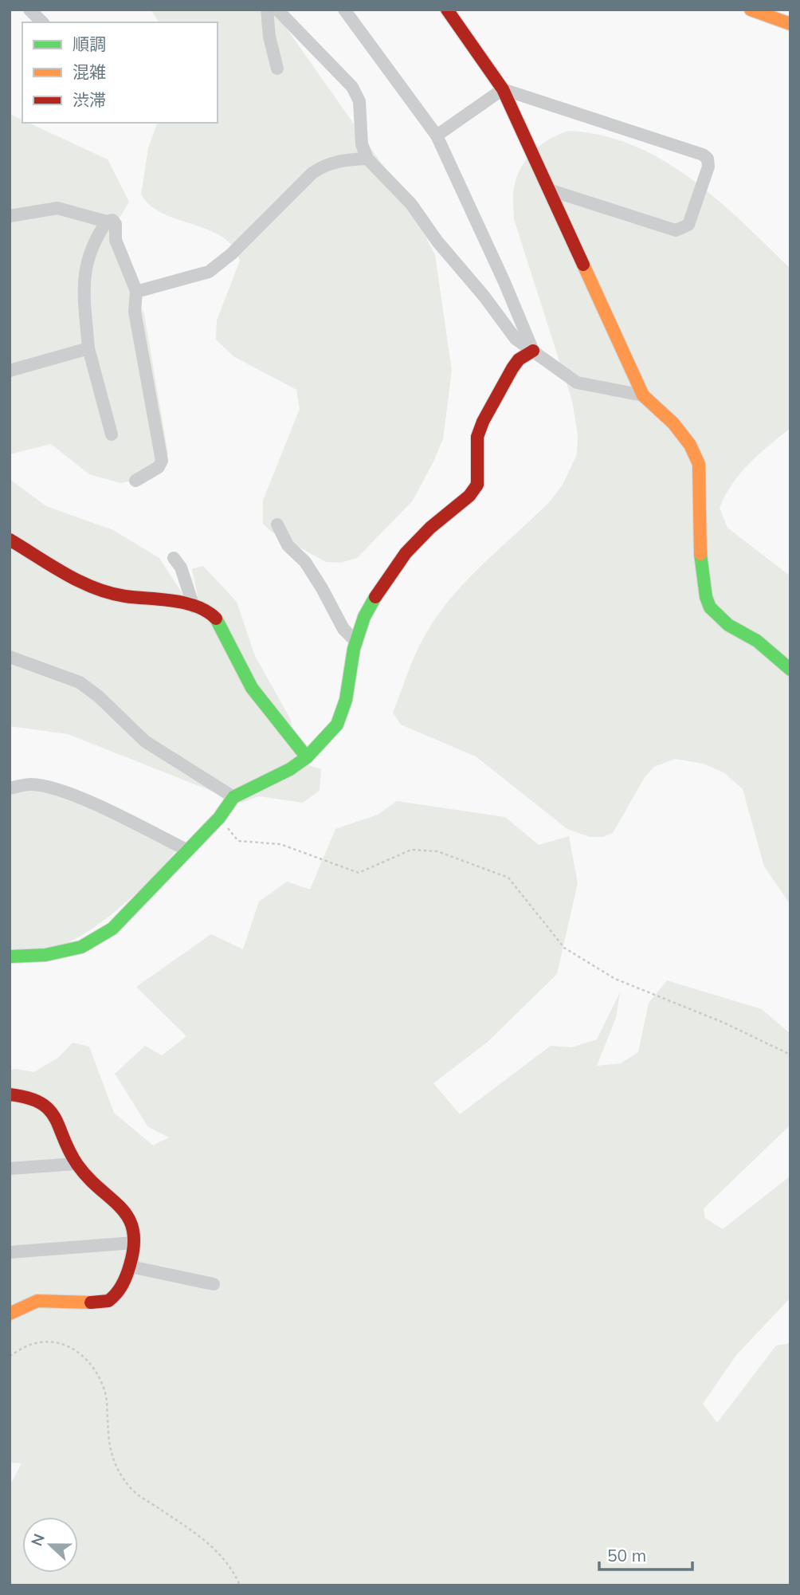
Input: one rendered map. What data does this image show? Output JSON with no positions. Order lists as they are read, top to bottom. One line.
{"legend":["順調","混雑","渋滞"],"scale_bar":"50 m","north":"left"}
